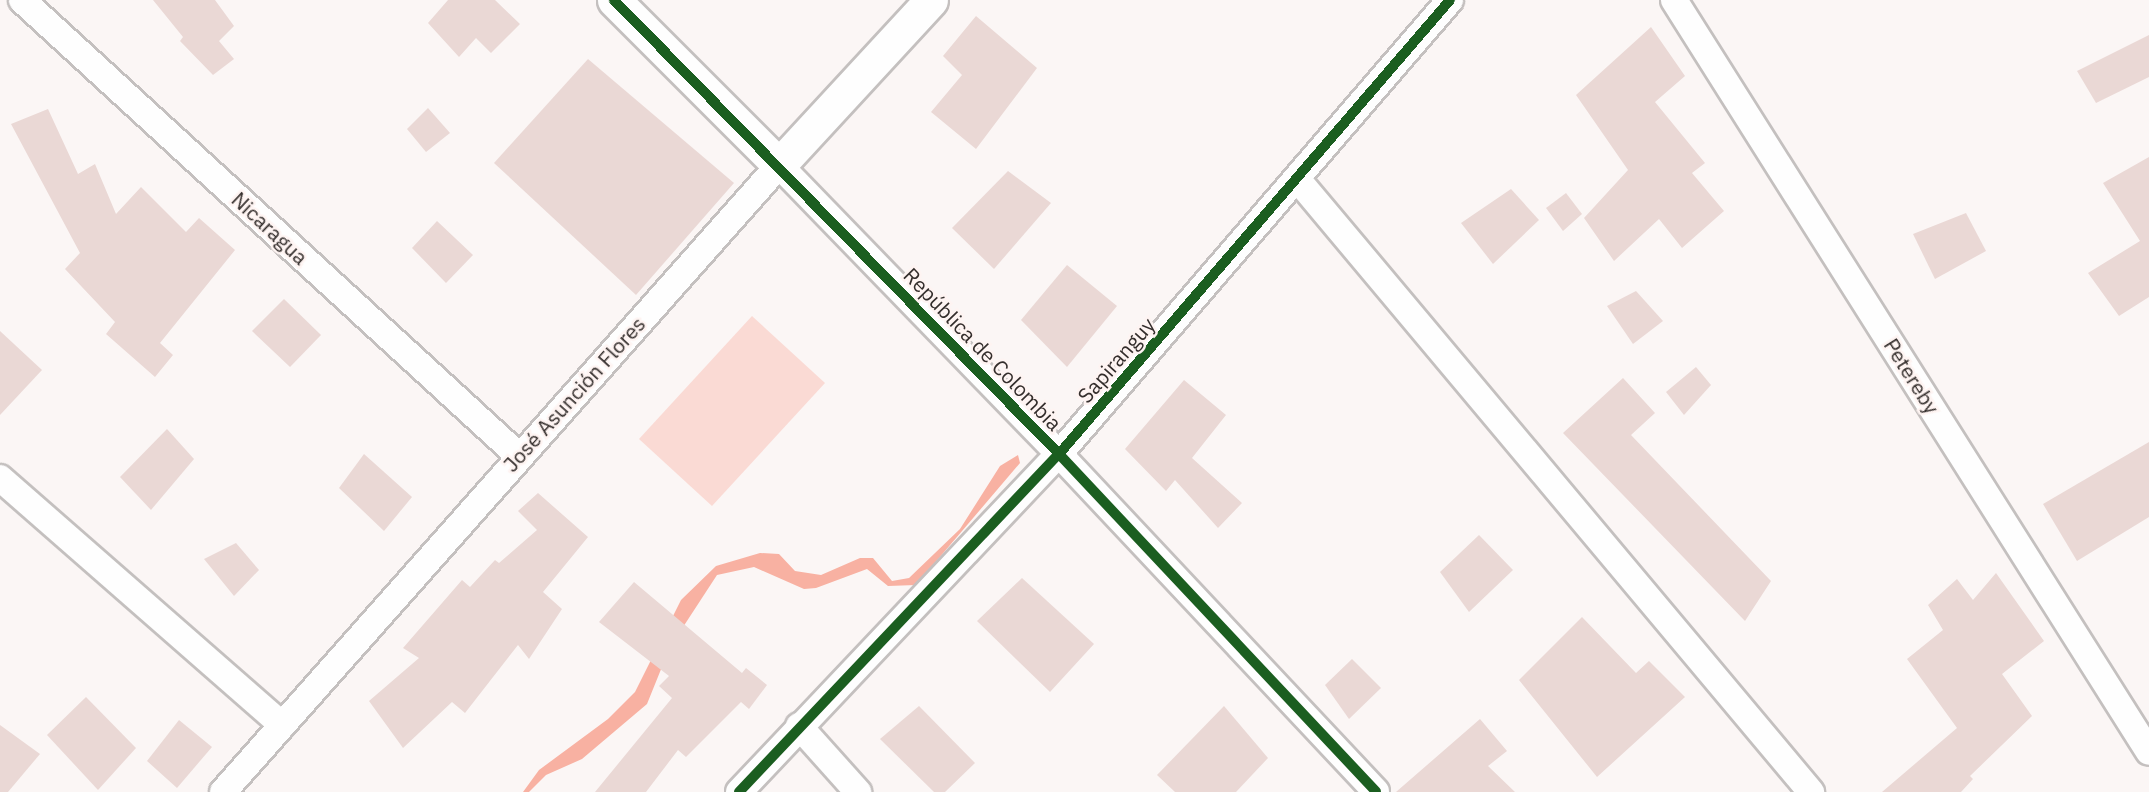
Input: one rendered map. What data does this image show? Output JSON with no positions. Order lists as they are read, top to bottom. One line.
{"streets":{"street":["Nicaragua","República de Colombia","Sapiranguy","Petereby","José Asunción Flores"]},"crossings":[["Nicaragua","José Asunción Flores"],["República de Colombia","Sapiranguy"],["República de Colombia","José Asunción Flores"]]}
